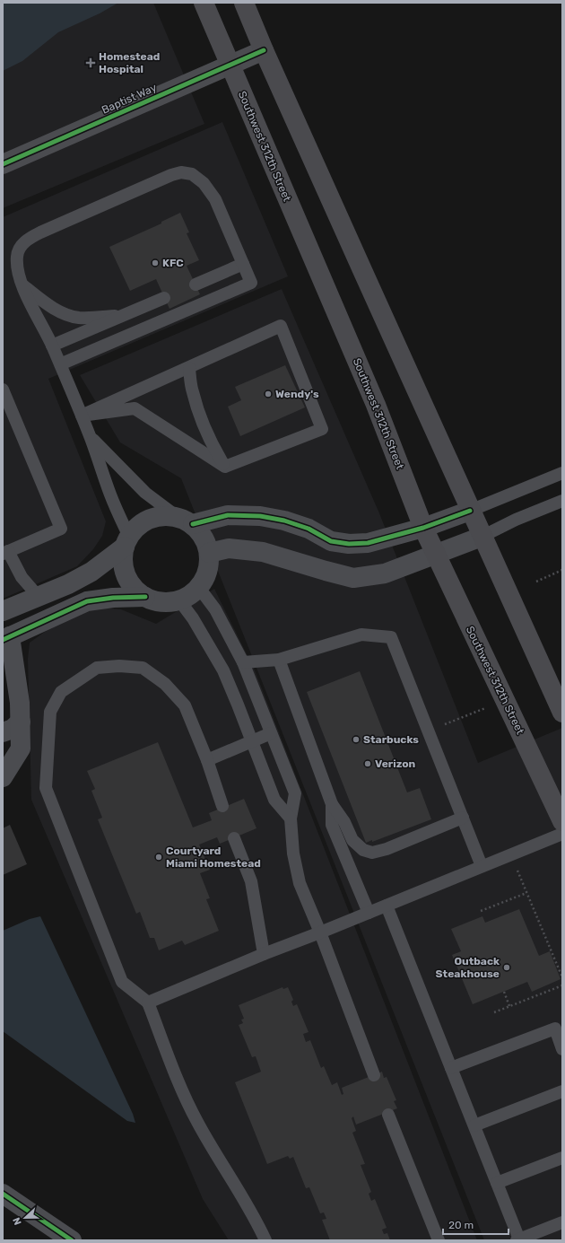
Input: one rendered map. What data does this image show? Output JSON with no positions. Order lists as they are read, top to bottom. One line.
{"streets":{"main road":["Southwest 312th Street"],"street":["Baptist Way"]},"crossings":[["Baptist Way","Southwest 312th Street"]],"places":{"health":["Homestead Hospital"],"other":["KFC","Wendy's","Starbucks","Verizon","Courtyard Miami Homestead","Outback Steakhouse"]},"scale_bar":"20 m","north":"left"}
